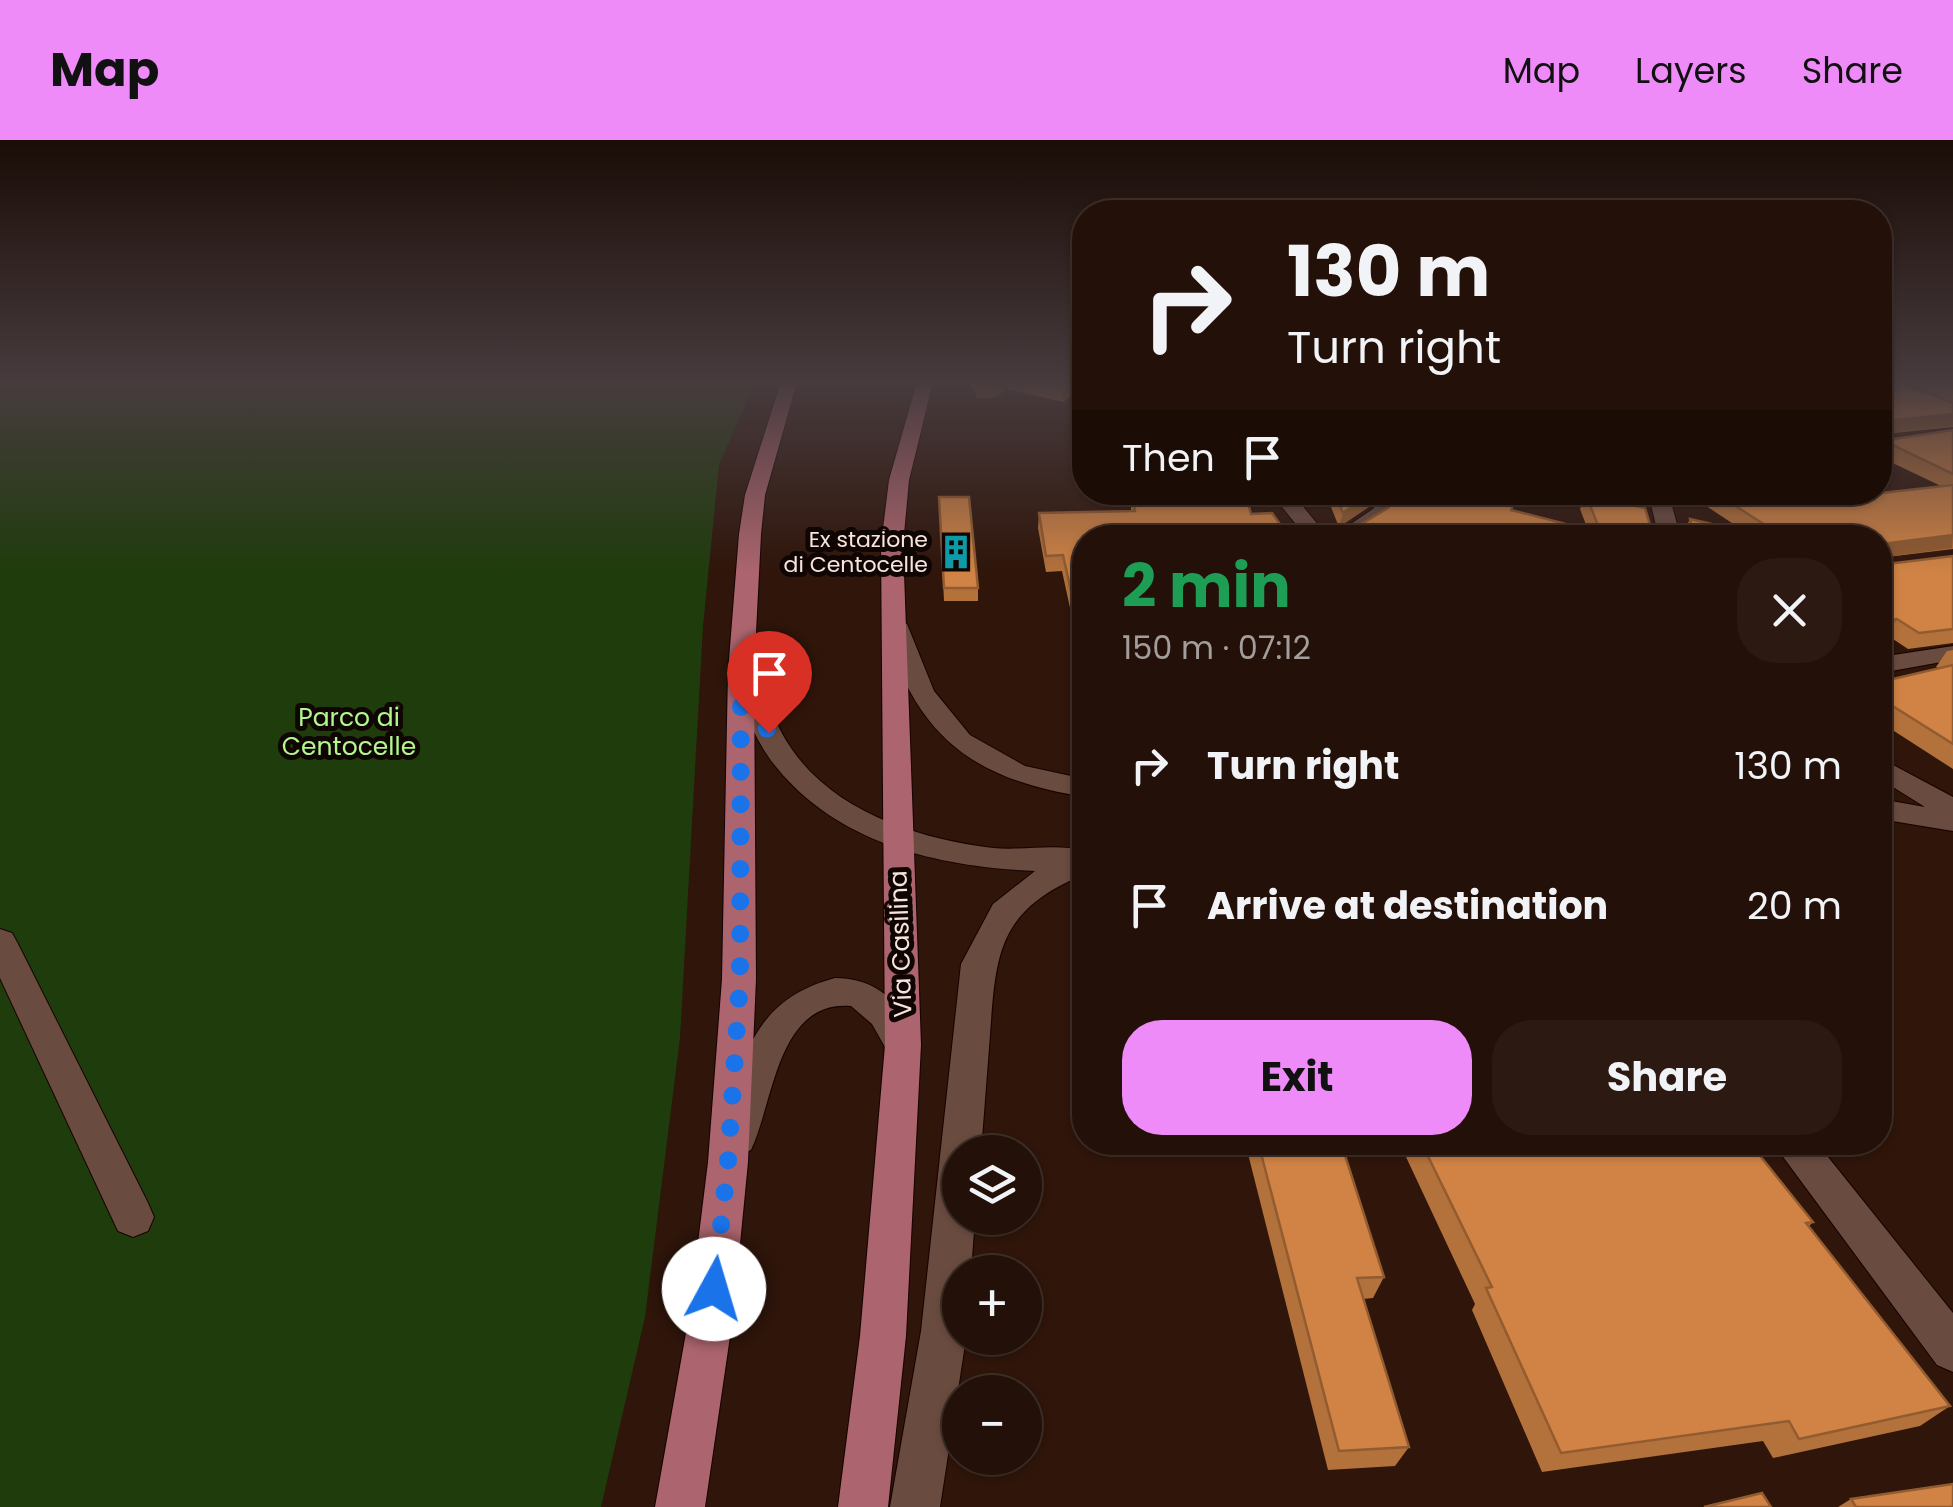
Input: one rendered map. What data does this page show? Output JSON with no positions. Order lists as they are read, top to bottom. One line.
{"streets":{"main road":["Via Casilina"]},"parks":["Parco di Centocelle"],"places":{"building":["Ex stazione di Centocelle"]},"page":{"header":"Map","nav":["Map","Layers","Share"],"turn":["130 m","Turn right"],"then":"Then","heading":["2 min","150 m · 07:12"],"list":[{"name":"Turn right","value":"130 m"},{"name":"Arrive at destination","value":"20 m"}],"buttons":["Exit","Share"],"map_buttons":["+","−"]}}
